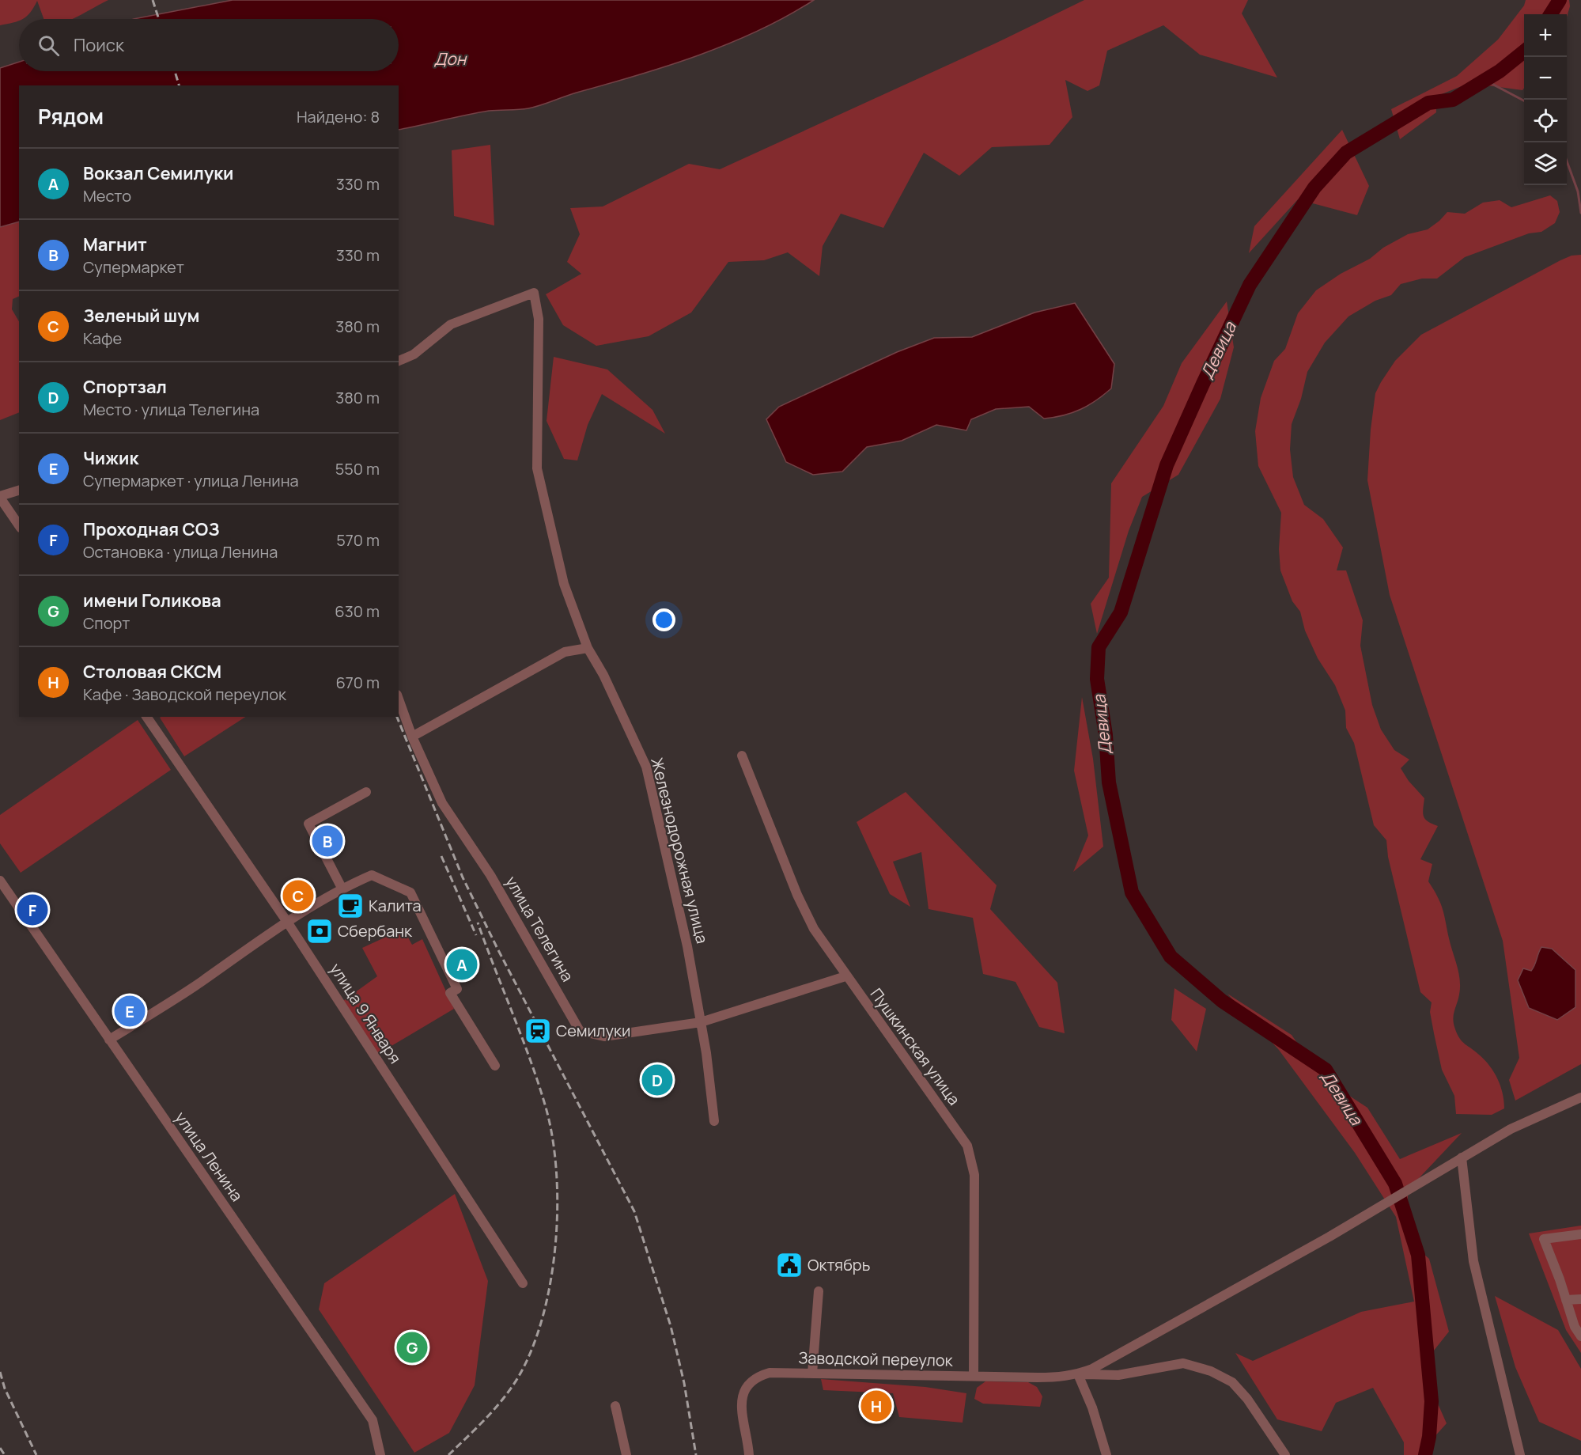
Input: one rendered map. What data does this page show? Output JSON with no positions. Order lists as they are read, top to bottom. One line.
{"streets":{"street":["Железнодорожная улица","улица Телегина","улица 9 Января","Пушкинская улица","улица Ленина","Заводской переулок"]},"crossings":[["Железнодорожная улица","улица Телегина"],["улица Телегина","Пушкинская улица"],["Пушкинская улица","Заводской переулок"]],"water":["Дон","Девица"],"places":{"cafe":["Калита"],"bank":["Сбербанк"],"station":["Семилуки"],"public building":["Октябрь"]},"page":{"map_buttons":["+","−"],"search":"Поиск","heading":["Рядом","Найдено: 8"],"list":[{"mark":"A","name":"Вокзал Семилуки","note":"Место","value":"330 m"},{"mark":"B","name":"Магнит","note":"Супермаркет","value":"330 m"},{"mark":"C","name":"Зеленый шум","note":"Кафе","value":"380 m"},{"mark":"D","name":"Спортзал","note":"Место · улица Телегина","value":"380 m"},{"mark":"E","name":"Чижик","note":"Супермаркет · улица Ленина","value":"550 m"},{"mark":"F","name":"Проходная СОЗ","note":"Остановка · улица Ленина","value":"570 m"},{"mark":"G","name":"имени Голикова","note":"Спорт","value":"630 m"},{"mark":"H","name":"Столовая СКСМ","note":"Кафе · Заводской переулок","value":"670 m"}],"pins":["B","C","F","A","E","D","G","H"]}}
